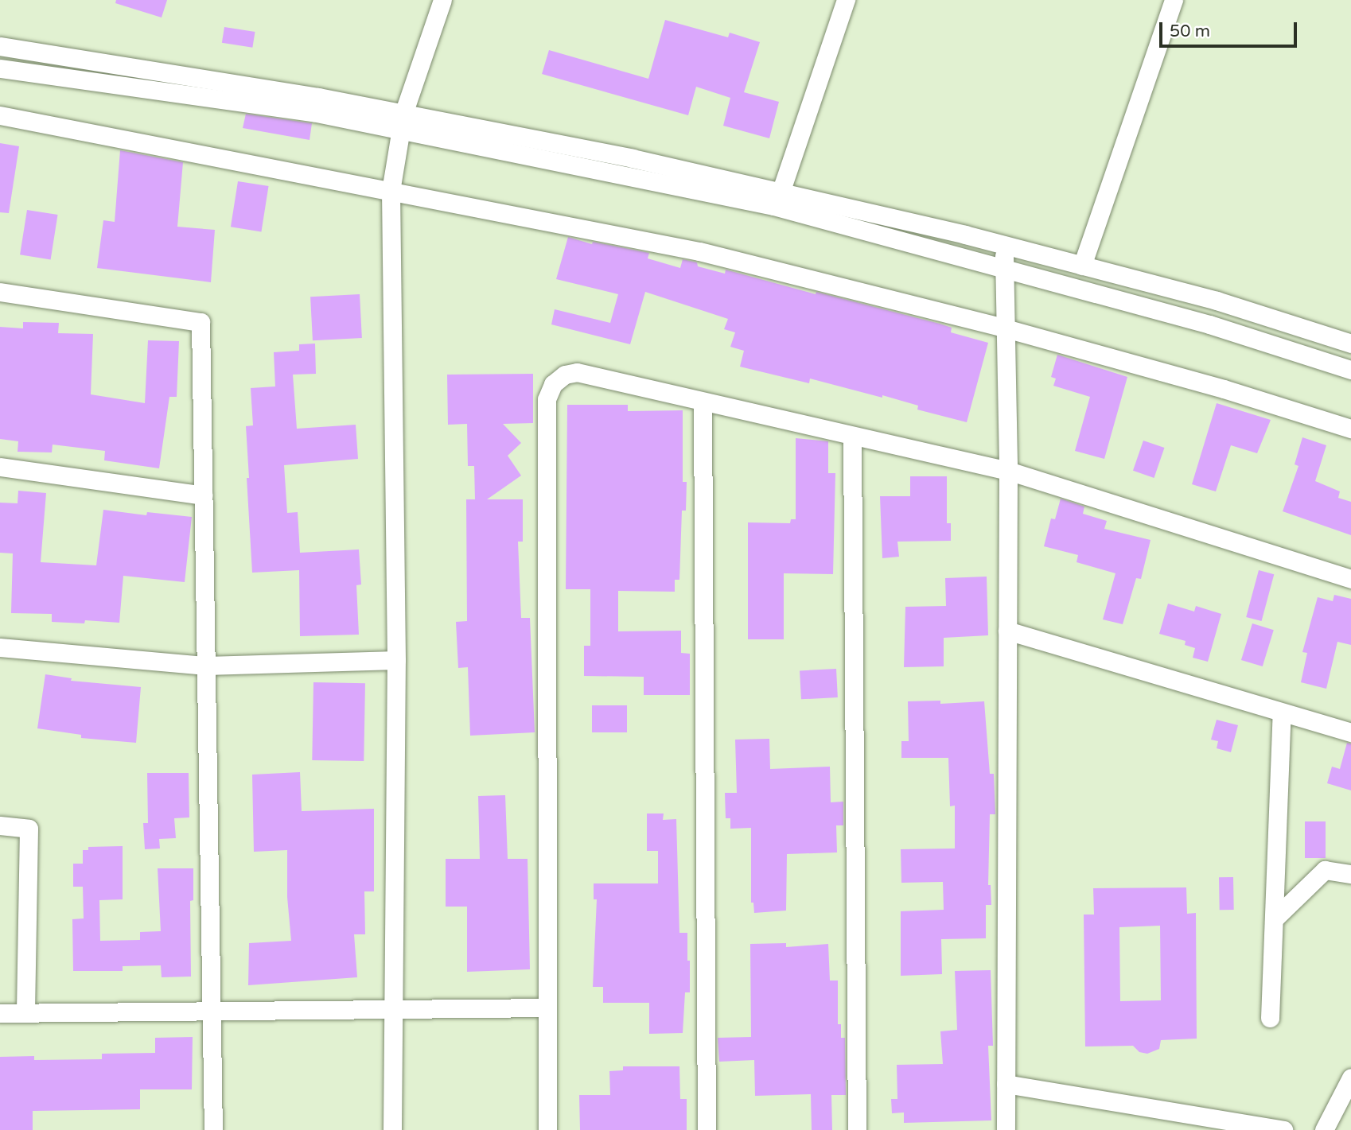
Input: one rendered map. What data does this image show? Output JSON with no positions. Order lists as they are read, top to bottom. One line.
{"scale_bar":"50 m"}
